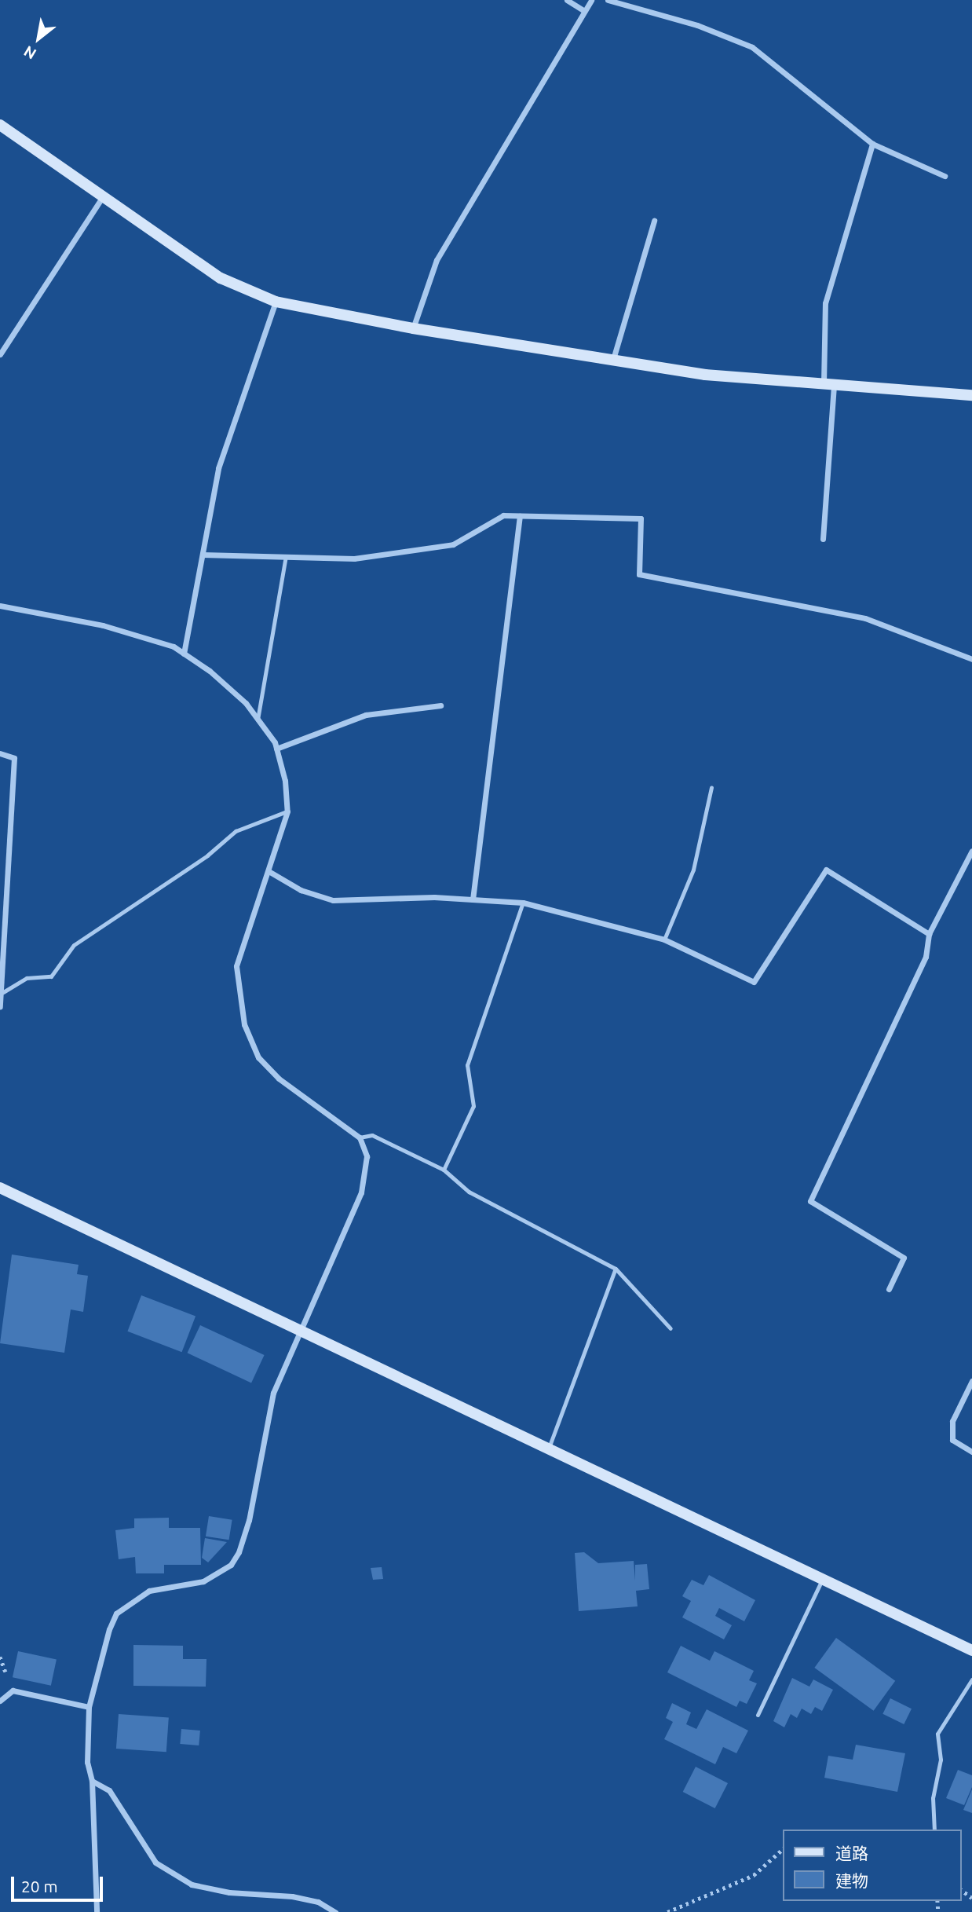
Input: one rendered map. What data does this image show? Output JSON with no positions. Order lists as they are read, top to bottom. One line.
{"legend":["道路","建物"],"scale_bar":"20 m","north":"bottom left"}
